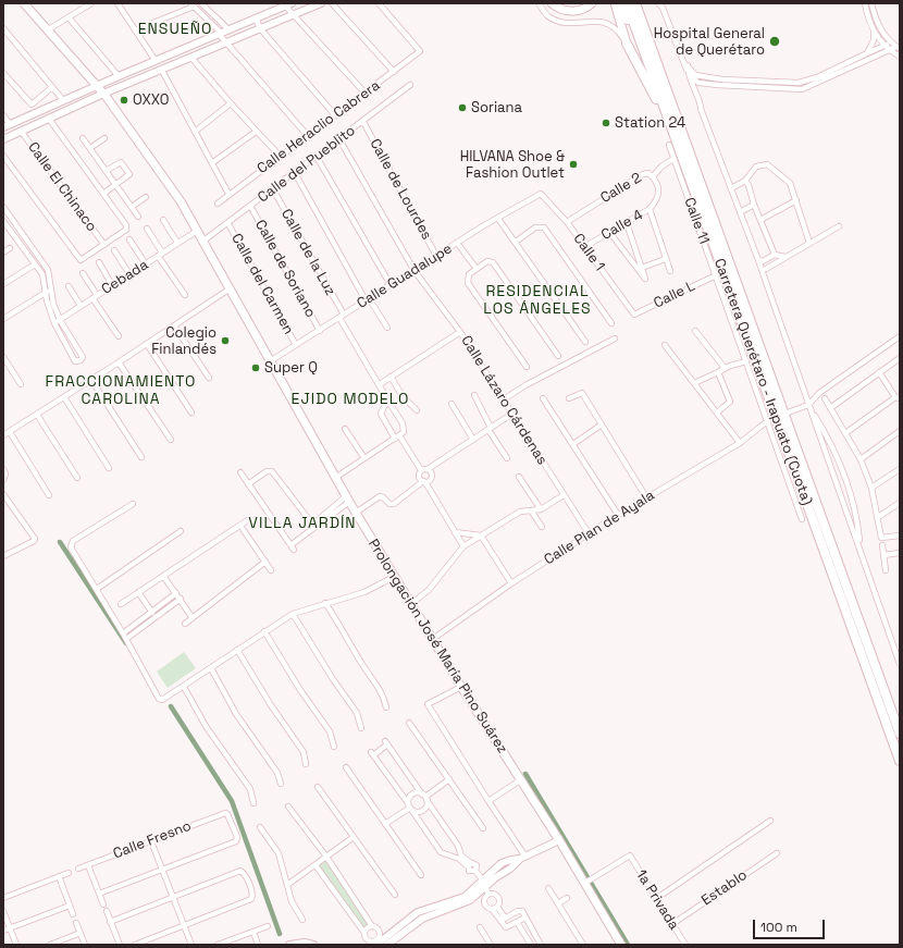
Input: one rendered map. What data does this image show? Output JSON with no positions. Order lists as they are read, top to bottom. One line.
{"streets":{"highway":["Carretera Querétaro - Irapuato (Cuota)"],"main road":["Prolongación José María Pino Suárez"],"street":["Calle Heraclio Cabrera","Calle del Pueblito","Calle El Chinaco","Calle 2","Calle de Lourdes","Calle 11","Calle 4","Calle de la Luz","Calle 1","Calle de Soriano","Calle Guadalupe","Cebada","Calle del Carmen","Calle L","Calle Lázaro Cárdenas","Calle Plan de Ayala","Calle Fresno","Establo","1a Privada"]},"crossings":[["Calle del Pueblito","Calle de Lourdes"],["Calle del Pueblito","Calle de la Luz"],["Calle del Pueblito","Calle de Soriano"],["Calle del Pueblito","Calle del Carmen"],["Calle del Pueblito","Calle Lázaro Cárdenas"],["Calle del Pueblito","Prolongación José María Pino Suárez"],["Calle 2","Calle 11"],["Calle 2","Calle 4"],["Calle 2","Calle 1"],["Calle de Lourdes","Calle Guadalupe"],["Calle 11","Calle L"],["Calle 11","Calle Plan de Ayala"],["Calle 4","Calle 1"],["Calle de la Luz","Calle Guadalupe"],["Calle 1","Calle Guadalupe"],["Calle 1","Calle L"],["Calle de Soriano","Calle Guadalupe"],["Calle Guadalupe","Calle del Carmen"],["Calle Guadalupe","Calle Lázaro Cárdenas"],["Calle Guadalupe","Prolongación José María Pino Suárez"],["Cebada","Prolongación José María Pino Suárez"],["Calle Lázaro Cárdenas","Calle Plan de Ayala"],["Calle Plan de Ayala","Prolongación José María Pino Suárez"],["Prolongación José María Pino Suárez","1a Privada"],["Establo","1a Privada"]],"districts":["ENSUEÑO","RESIDENCIAL LOS ÁNGELES","FRACCIONAMIENTO CAROLINA","EJIDO MODELO","VILLA JARDÍN"],"places":["Hospital General de Querétaro","OXXO","Soriana","Station 24","HILVANA Shoe & Fashion Outlet","Colegio Finlandés","Super Q"],"scale_bar":"100 m"}
